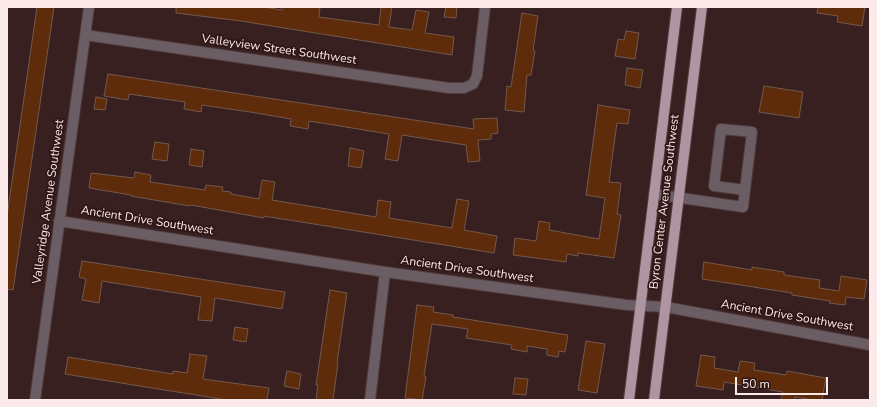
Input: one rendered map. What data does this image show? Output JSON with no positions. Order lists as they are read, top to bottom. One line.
{"streets":{"main road":["Byron Center Avenue Southwest"],"street":["Valleyview Street Southwest","Valleyridge Avenue Southwest","Ancient Drive Southwest"]},"crossings":[["Valleyview Street Southwest","Valleyridge Avenue Southwest"],["Valleyridge Avenue Southwest","Ancient Drive Southwest"],["Byron Center Avenue Southwest","Ancient Drive Southwest"]],"scale_bar":"50 m"}
